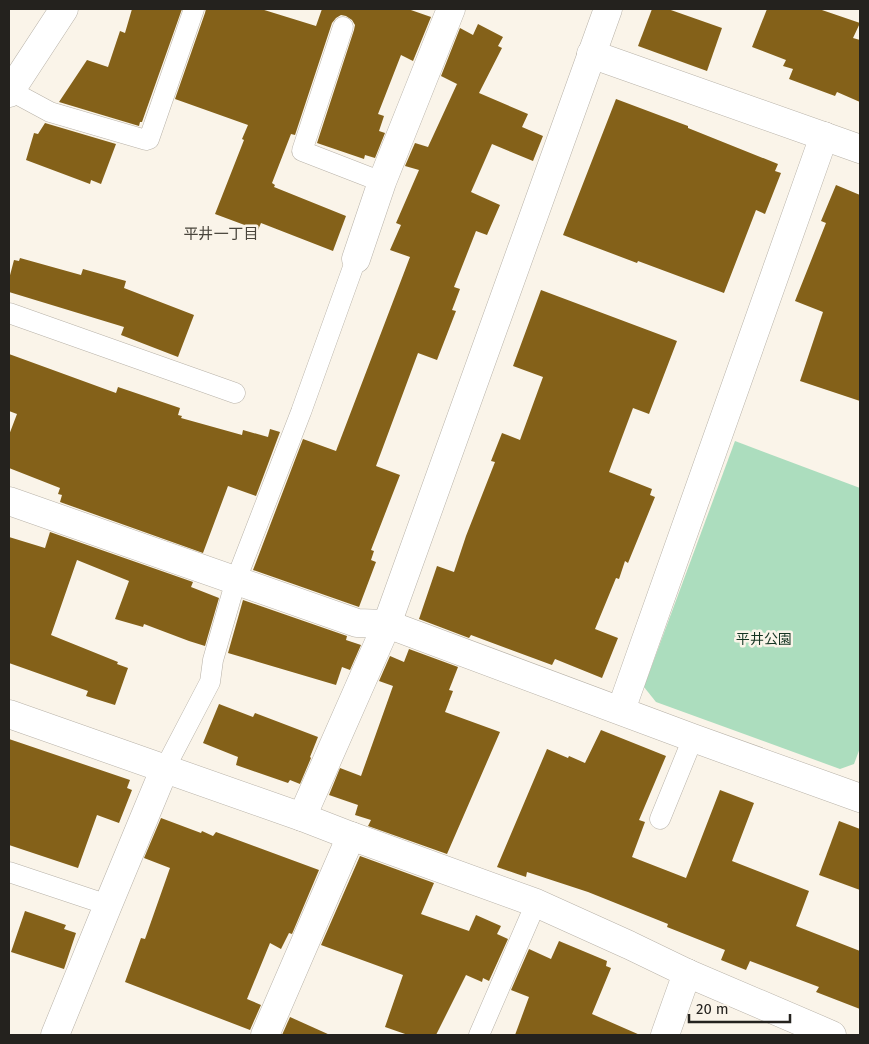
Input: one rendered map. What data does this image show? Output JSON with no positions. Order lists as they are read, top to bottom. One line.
{"districts":["平井一丁目"],"parks":["平井公園"],"scale_bar":"20 m"}
